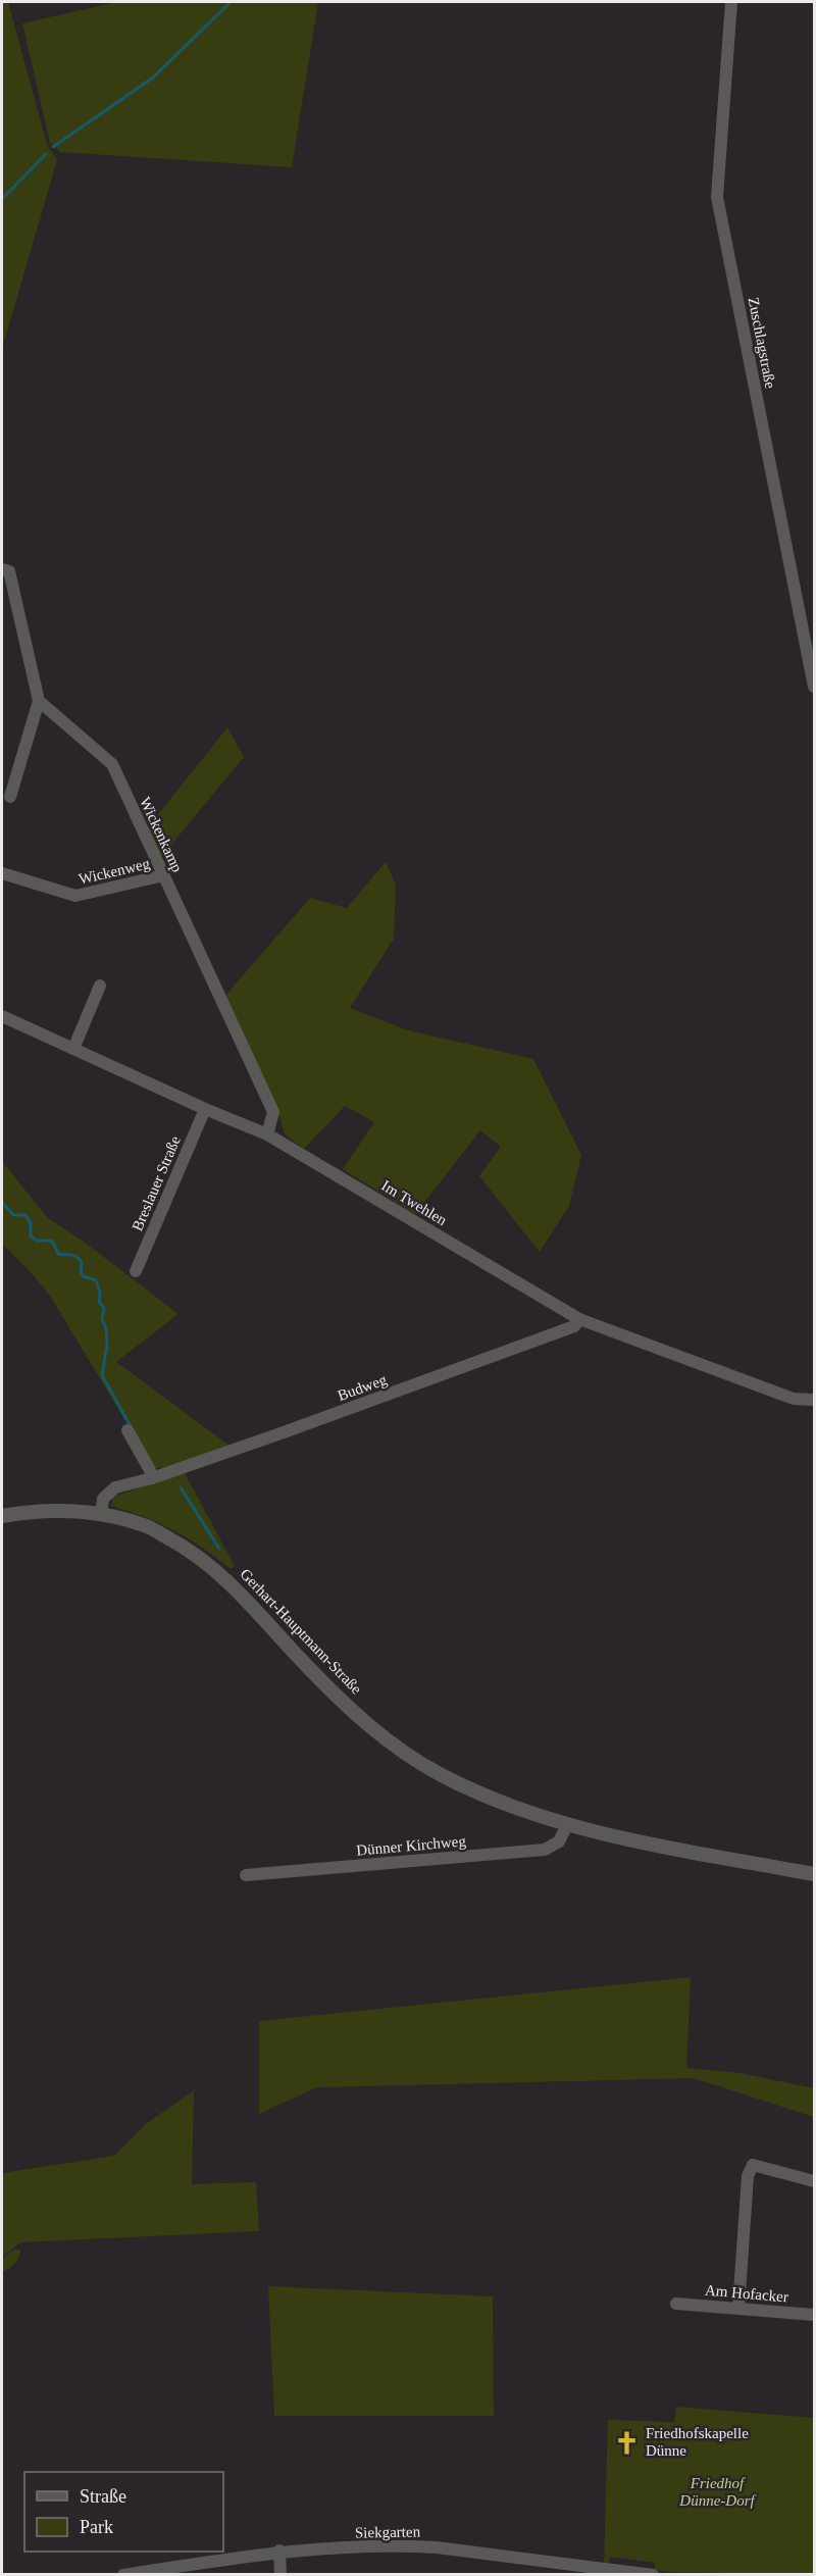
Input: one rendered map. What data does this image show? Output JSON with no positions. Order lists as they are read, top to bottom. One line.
{"streets":{"street":["Zuschlagstraße","Wickenkamp","Wickenweg","Breslauer Straße","Im Twehlen","Budweg","Gerhart-Hauptmann-Straße","Dünner Kirchweg","Am Hofacker","Siekgarten"]},"crossings":[["Wickenkamp","Wickenweg"],["Wickenkamp","Im Twehlen"],["Breslauer Straße","Im Twehlen"],["Im Twehlen","Budweg"],["Budweg","Gerhart-Hauptmann-Straße"],["Gerhart-Hauptmann-Straße","Dünner Kirchweg"]],"parks":["Friedhof Dünne-Dorf"],"places":{"church":["Friedhofskapelle Dünne"]},"legend":["Straße","Park"]}
